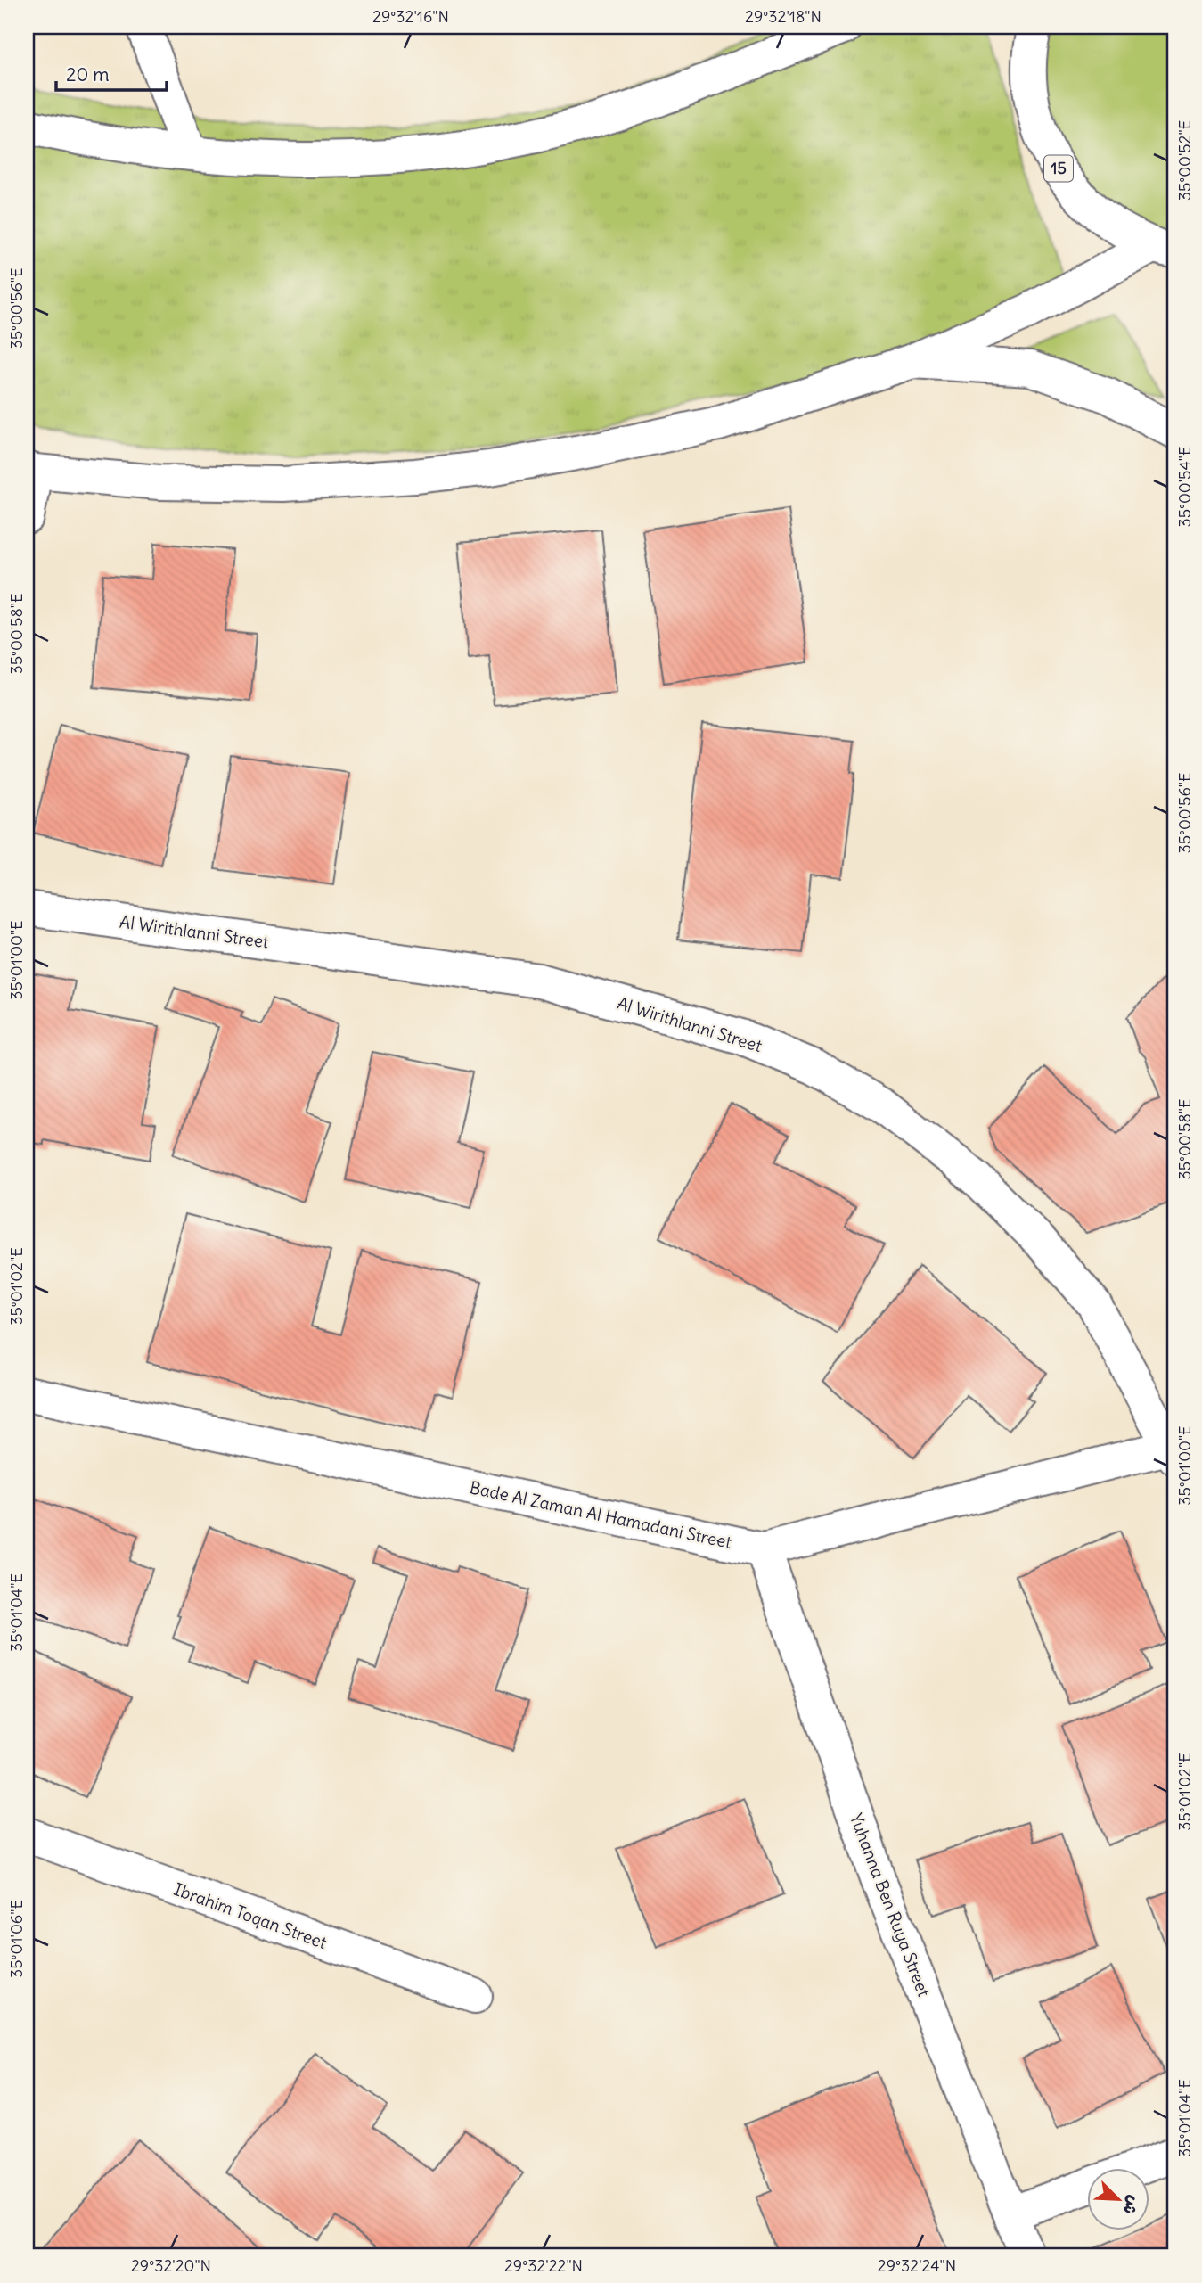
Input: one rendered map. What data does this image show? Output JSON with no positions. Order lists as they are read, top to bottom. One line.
{"streets":{"main road":["15","Al Wirithlanni Street","Bade Al Zaman Al Hamadani Street","Yuhanna Ben Ruya Street","Ibrahim Toqan Street"]},"crossings":[["Al Wirithlanni Street","Bade Al Zaman Al Hamadani Street"],["Bade Al Zaman Al Hamadani Street","Yuhanna Ben Ruya Street"]],"scale_bar":"20 m","north":"bottom right","coordinates":["29°32'16\"N","29°32'18\"N","35°00'52\"E","35°00'56\"E","35°00'54\"E","35°00'58\"E","35°01'00\"E","35°01'02\"E","35°01'04\"E","35°01'06\"E","29°32'20\"N","29°32'22\"N","29°32'24\"N"]}
